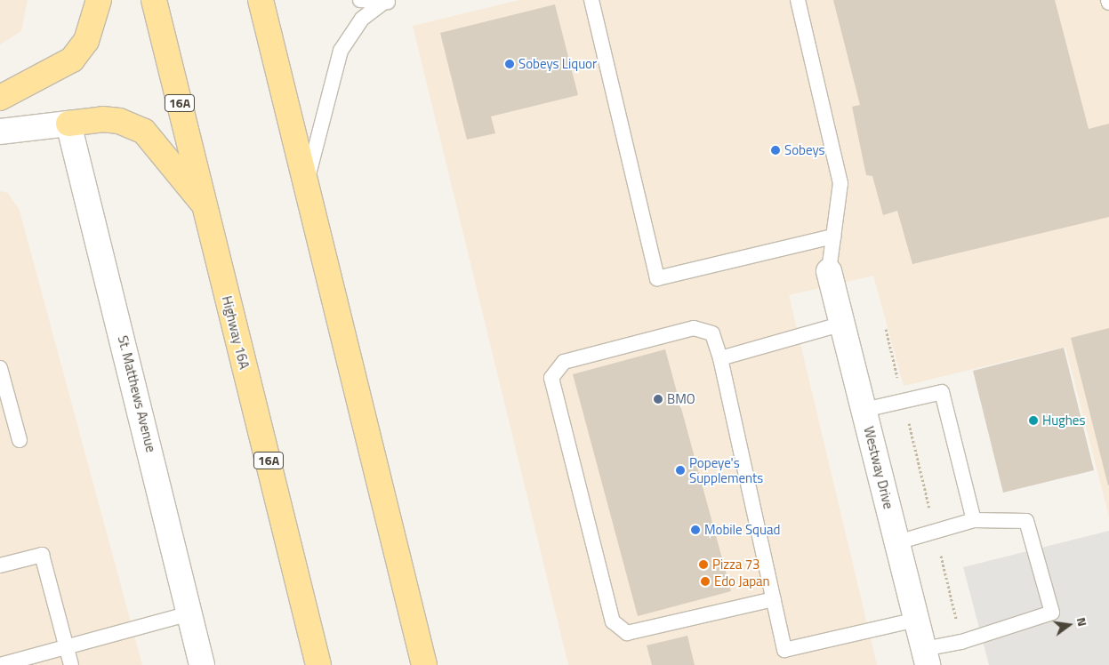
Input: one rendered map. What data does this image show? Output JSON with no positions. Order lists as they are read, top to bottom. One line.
{"streets":{"main road":["16A","Highway 16A"],"street":["St. Matthews Avenue","Westway Drive"]},"places":["Sobeys Liquor","Sobeys","BMO","Hughes","Popeye's Supplements","Mobile Squad","Pizza 73","Edo Japan"],"north":"right"}
